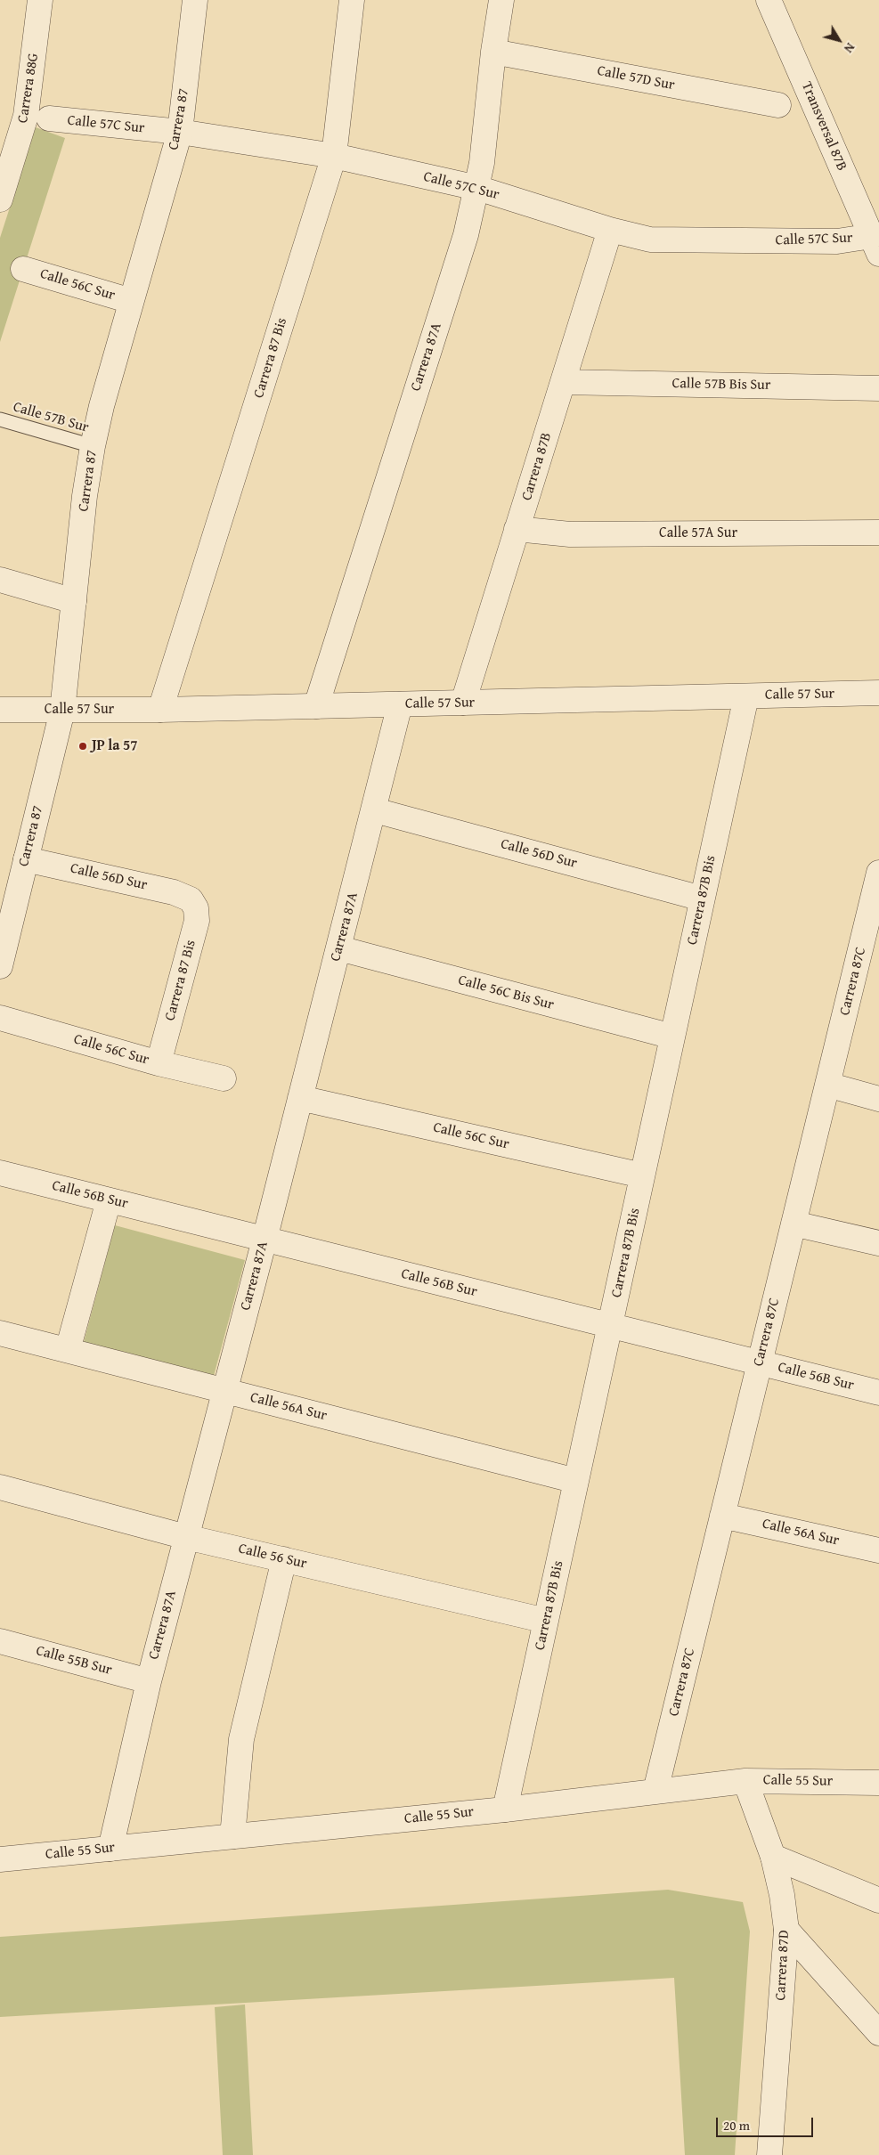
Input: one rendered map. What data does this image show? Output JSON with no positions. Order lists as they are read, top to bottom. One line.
{"streets":{"street":["Calle 57D Sur","Carrera 88G","Carrera 87","Calle 57C Sur","Transversal 87B","Calle 56C Sur","Carrera 87A","Carrera 87 Bis","Calle 57B Bis Sur","Carrera 87B","Calle 57A Sur","Calle 57 Sur","Calle 56D Sur","Carrera 87B Bis","Carrera 87C","Calle 56C Bis Sur","Calle 56B Sur","Calle 56A Sur","Calle 56 Sur","Calle 55B Sur","Calle 55 Sur","Carrera 87D"],"lane":["Calle 57B Sur"]},"crossings":[["Calle 57D Sur","Carrera 87A"],["Carrera 87","Calle 57C Sur"],["Carrera 87","Calle 56C Sur"],["Carrera 87","Calle 57B Sur"],["Carrera 87","Calle 57 Sur"],["Carrera 87","Calle 56D Sur"],["Calle 57C Sur","Transversal 87B"],["Calle 57C Sur","Carrera 87A"],["Calle 57C Sur","Carrera 87 Bis"],["Calle 57C Sur","Carrera 87B"],["Calle 56C Sur","Carrera 87A"],["Calle 56C Sur","Carrera 87 Bis"],["Calle 56C Sur","Carrera 87B Bis"],["Carrera 87A","Calle 57 Sur"],["Carrera 87A","Calle 56D Sur"],["Carrera 87A","Calle 56C Bis Sur"],["Carrera 87A","Calle 56B Sur"],["Carrera 87A","Calle 56A Sur"],["Carrera 87A","Calle 56 Sur"],["Carrera 87A","Calle 55B Sur"],["Carrera 87A","Calle 55 Sur"],["Carrera 87 Bis","Calle 57 Sur"],["Carrera 87 Bis","Calle 56D Sur"],["Calle 57B Bis Sur","Carrera 87B"],["Carrera 87B","Calle 57A Sur"],["Carrera 87B","Calle 57 Sur"],["Calle 57 Sur","Carrera 87B Bis"],["Calle 56D Sur","Carrera 87B Bis"],["Carrera 87B Bis","Calle 56C Bis Sur"],["Carrera 87B Bis","Calle 56B Sur"],["Carrera 87B Bis","Calle 56A Sur"],["Carrera 87B Bis","Calle 56 Sur"],["Carrera 87B Bis","Calle 55 Sur"],["Carrera 87C","Calle 56B Sur"],["Carrera 87C","Calle 56A Sur"],["Carrera 87C","Calle 55 Sur"],["Calle 55 Sur","Carrera 87D"]],"places":["JP la 57"],"scale_bar":"20 m","north":"bottom right"}
